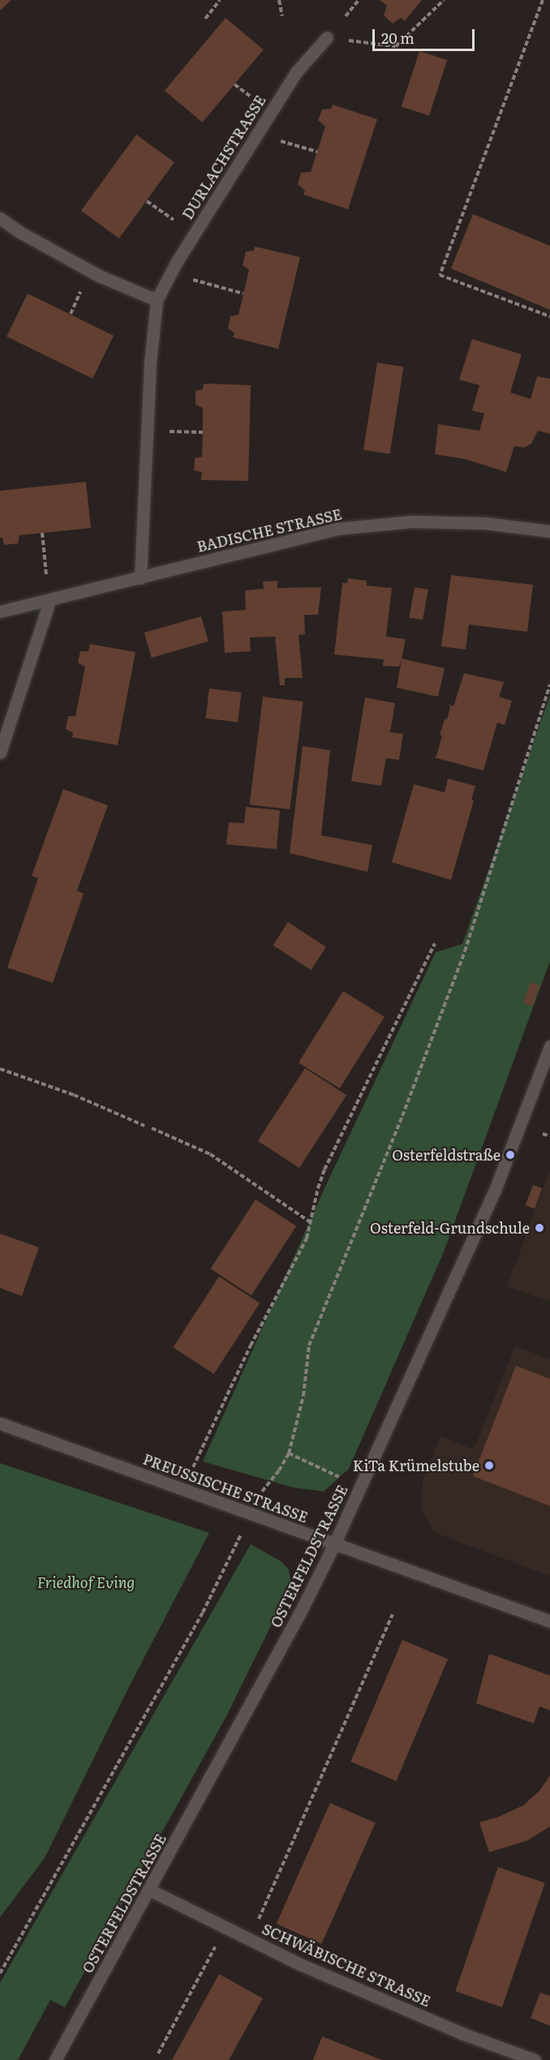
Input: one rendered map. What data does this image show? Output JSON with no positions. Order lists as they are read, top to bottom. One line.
{"streets":{"street":["DURLACHSTRASSE","BADISCHE STRASSE","PREUSSISCHE STRASSE","OSTERFELDSTRASSE","SCHWÄBISCHE STRASSE"]},"crossings":[["DURLACHSTRASSE","BADISCHE STRASSE"],["PREUSSISCHE STRASSE","OSTERFELDSTRASSE"],["OSTERFELDSTRASSE","SCHWÄBISCHE STRASSE"]],"parks":["Friedhof Eving"],"places":["Osterfeldstraße","Osterfeld-Grundschule","KiTa Krümelstube"],"scale_bar":"20 m"}
